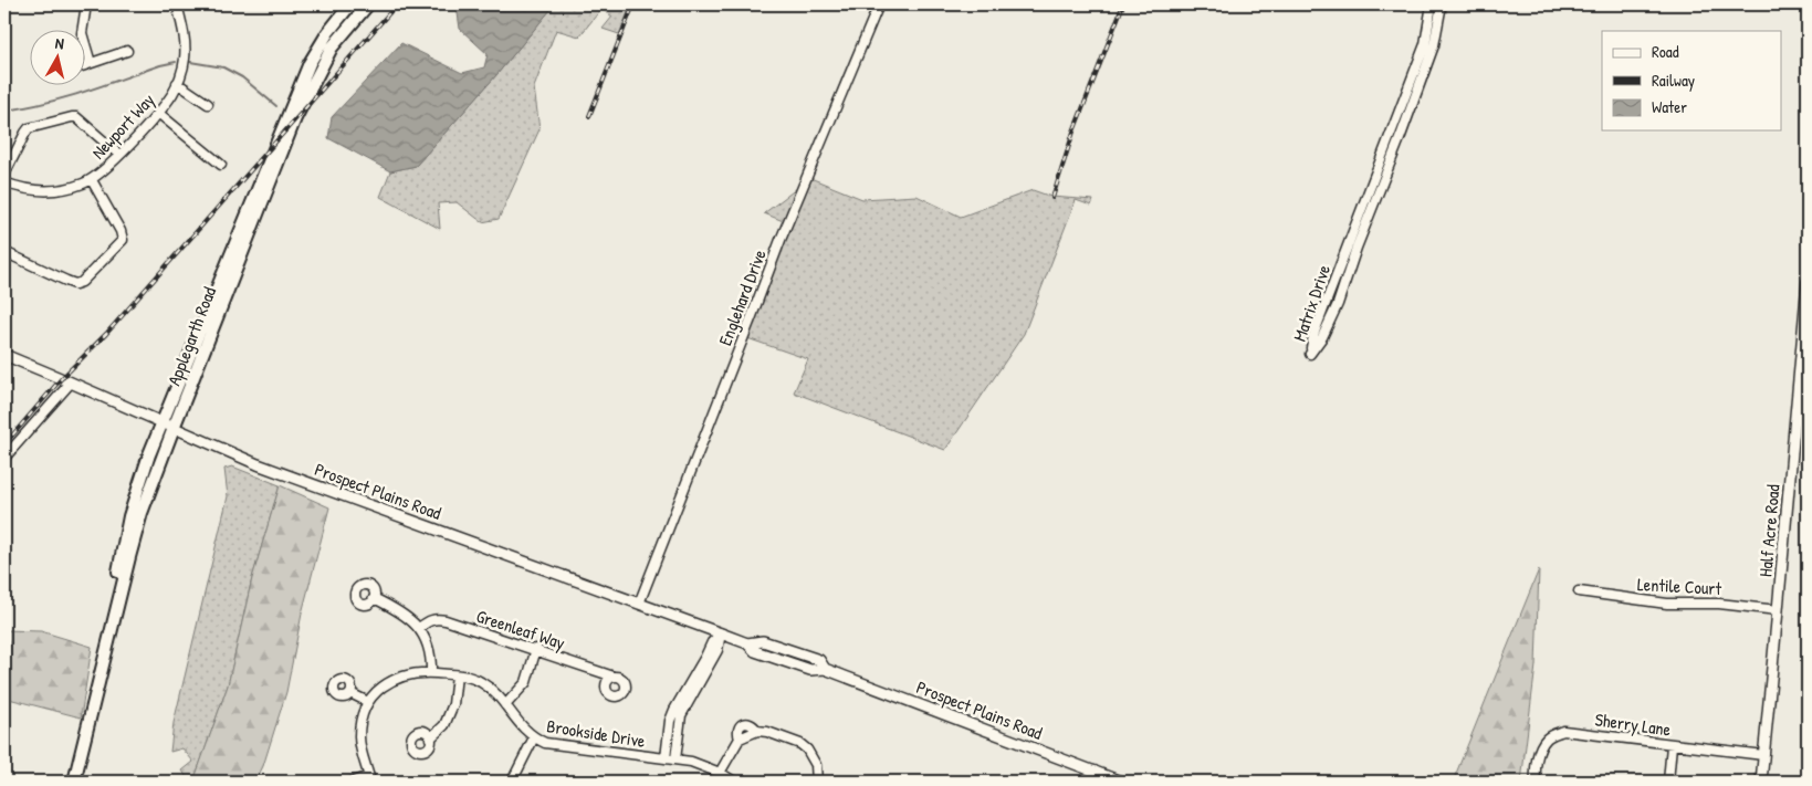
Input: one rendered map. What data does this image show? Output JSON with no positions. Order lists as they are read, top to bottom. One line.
{"streets":{"main road":["Applegarth Road"],"street":["Newport Way","Englehard Drive","Matrix Drive","Prospect Plains Road","Half Acre Road","Lentile Court","Greenleaf Way","Sherry Lane","Brookside Drive"]},"crossings":[["Englehard Drive","Prospect Plains Road"],["Applegarth Road","Prospect Plains Road"],["Half Acre Road","Lentile Court"],["Half Acre Road","Sherry Lane"]],"legend":["Road","Railway","Water"],"north":"top"}
